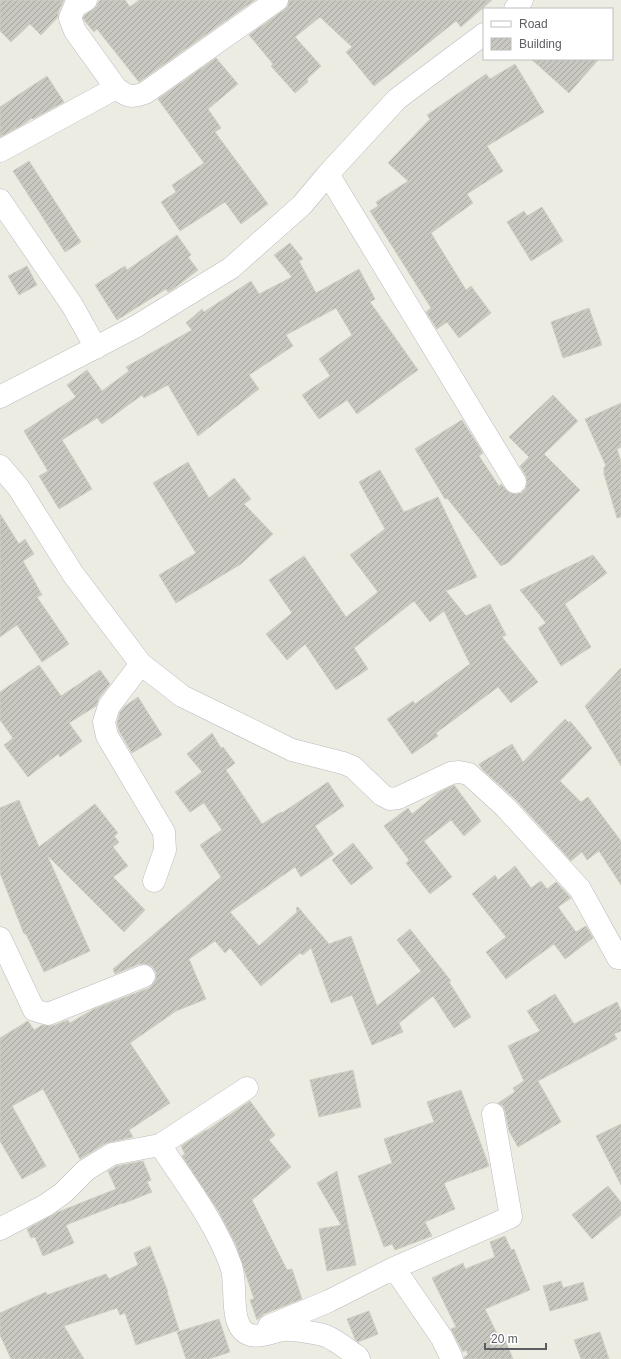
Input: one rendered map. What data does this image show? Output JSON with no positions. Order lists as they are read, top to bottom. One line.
{"legend":["Road","Building"],"scale_bar":"20 m"}
